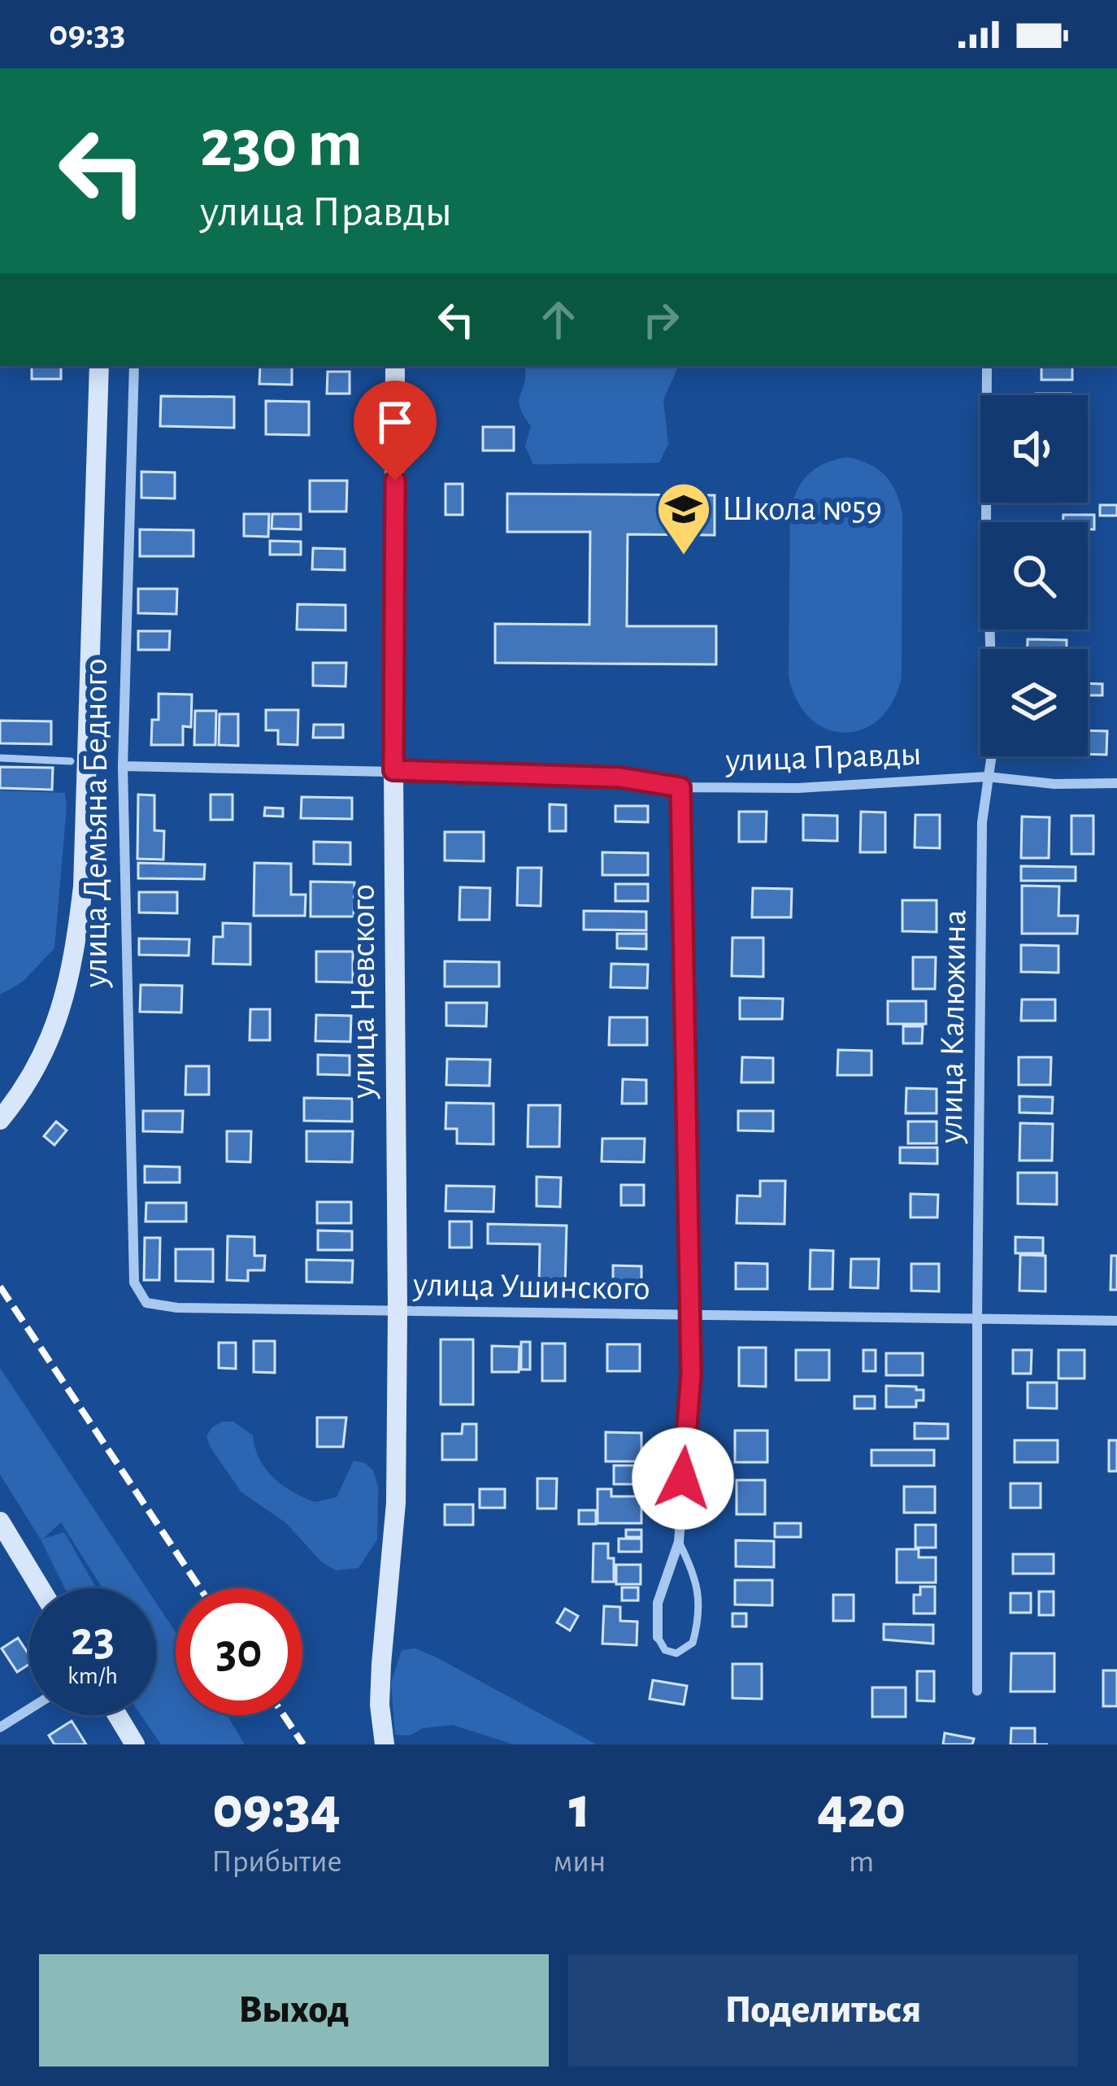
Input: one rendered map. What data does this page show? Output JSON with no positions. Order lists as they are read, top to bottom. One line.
{"streets":{"main road":["улица Демьяна Бедного","улица Невского"],"street":["улица Правды","улица Калюжина","улица Ушинского"]},"crossings":[["улица Правды","улица Демьяна Бедного"],["улица Правды","улица Невского"],["улица Правды","улица Калюжина"],["улица Демьяна Бедного","улица Ушинского"],["улица Невского","улица Ушинского"],["улица Калюжина","улица Ушинского"]],"places":{"school or university":["Школа №59"]},"page":{"status":"09:33","turn":["230 m","улица Правды"],"speed":"23 km/h","limit":"30","eta":["09:34","Прибытие","1","мин","420","m"],"buttons":["Выход","Поделиться"]}}
